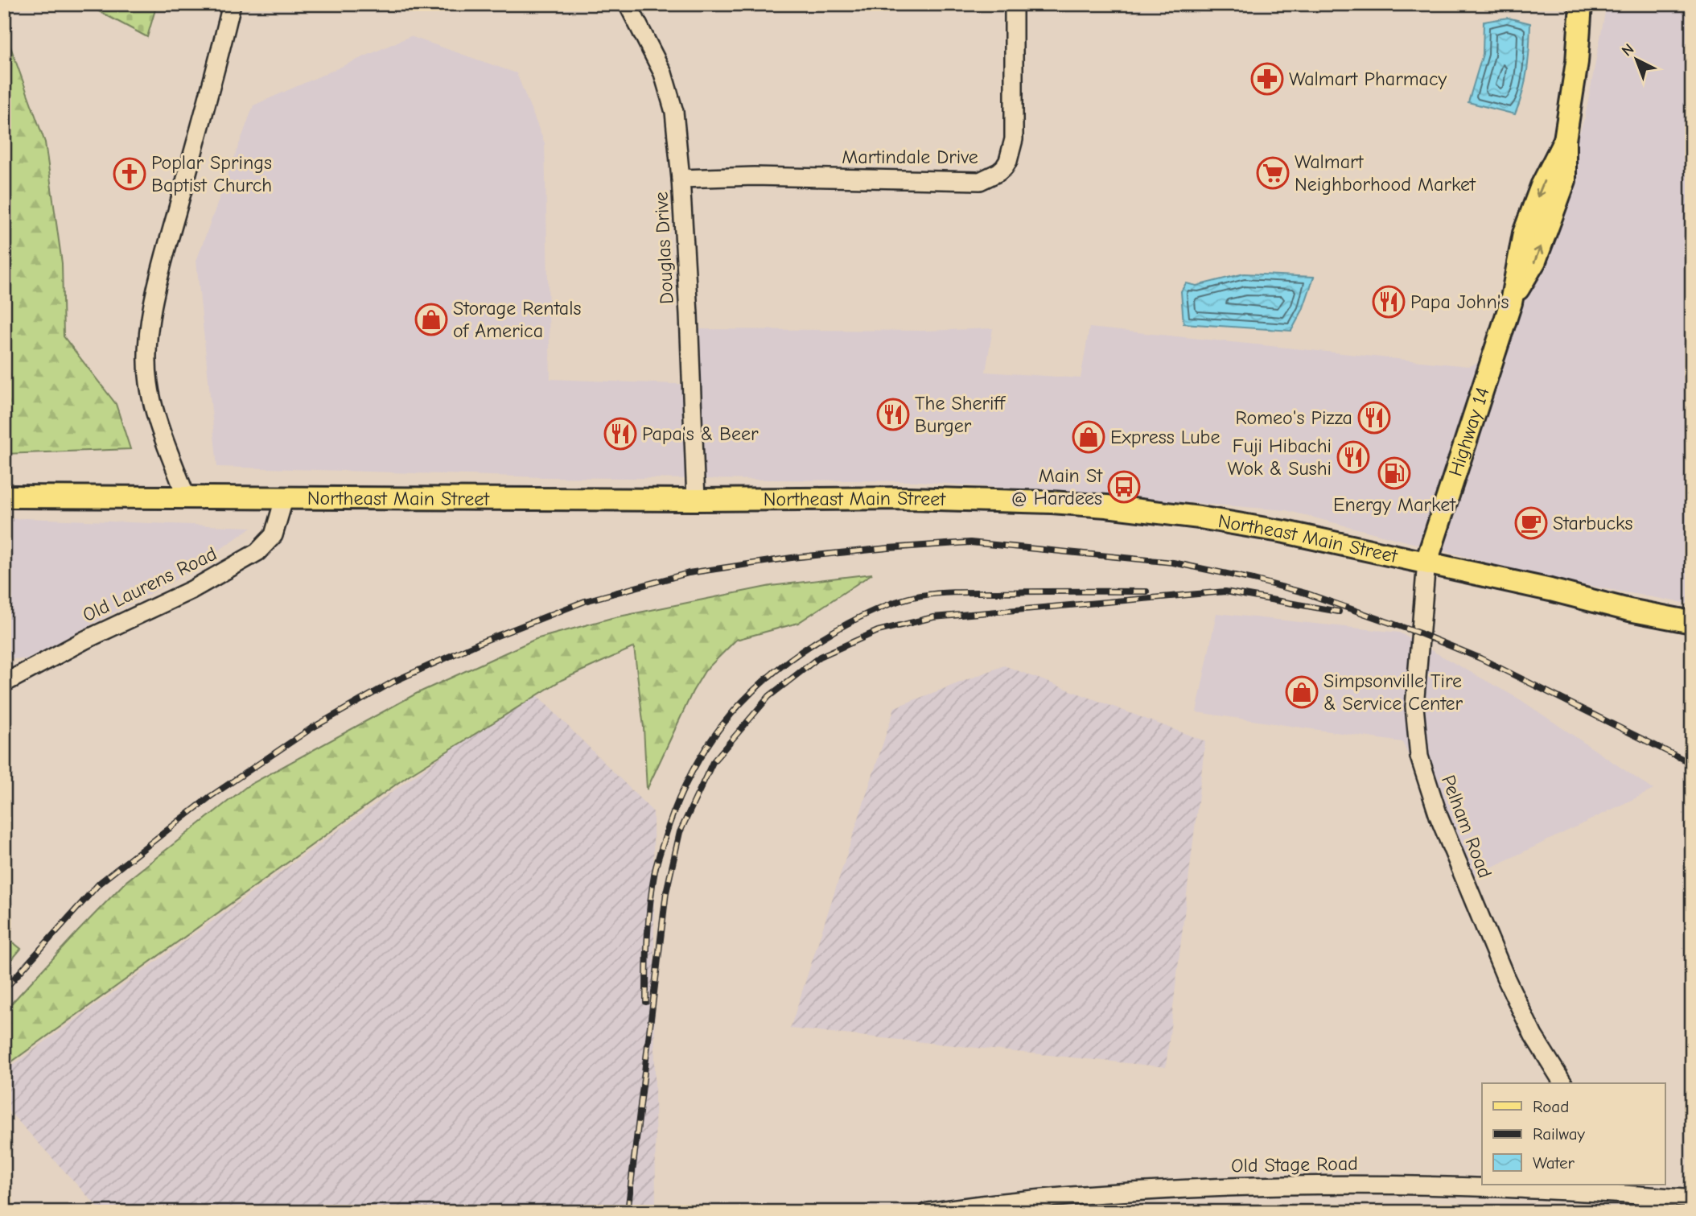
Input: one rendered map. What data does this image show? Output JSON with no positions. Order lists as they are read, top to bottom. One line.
{"streets":{"main road":["Highway 14","Northeast Main Street"],"street":["Martindale Drive","Douglas Drive","Old Laurens Road","Pelham Road","Old Stage Road"]},"crossings":[["Martindale Drive","Douglas Drive"],["Douglas Drive","Northeast Main Street"],["Highway 14","Northeast Main Street"],["Highway 14","Pelham Road"],["Northeast Main Street","Old Laurens Road"],["Northeast Main Street","Pelham Road"]],"places":{"pharmacy":["Walmart Pharmacy"],"supermarket":["Walmart Neighborhood Market"],"church":["Poplar Springs Baptist Church"],"restaurant":["Papa John's","The Sheriff Burger","Romeo's Pizza","Papa's & Beer","Fuji Hibachi Wok & Sushi"],"shop":["Storage Rentals of America","Express Lube","Simpsonville Tire & Service Center"],"fuel station":["Energy Market"],"bus stop":["Main St @ Hardees"],"cafe":["Starbucks"]},"legend":["Road","Railway","Water"],"north":"top left"}
